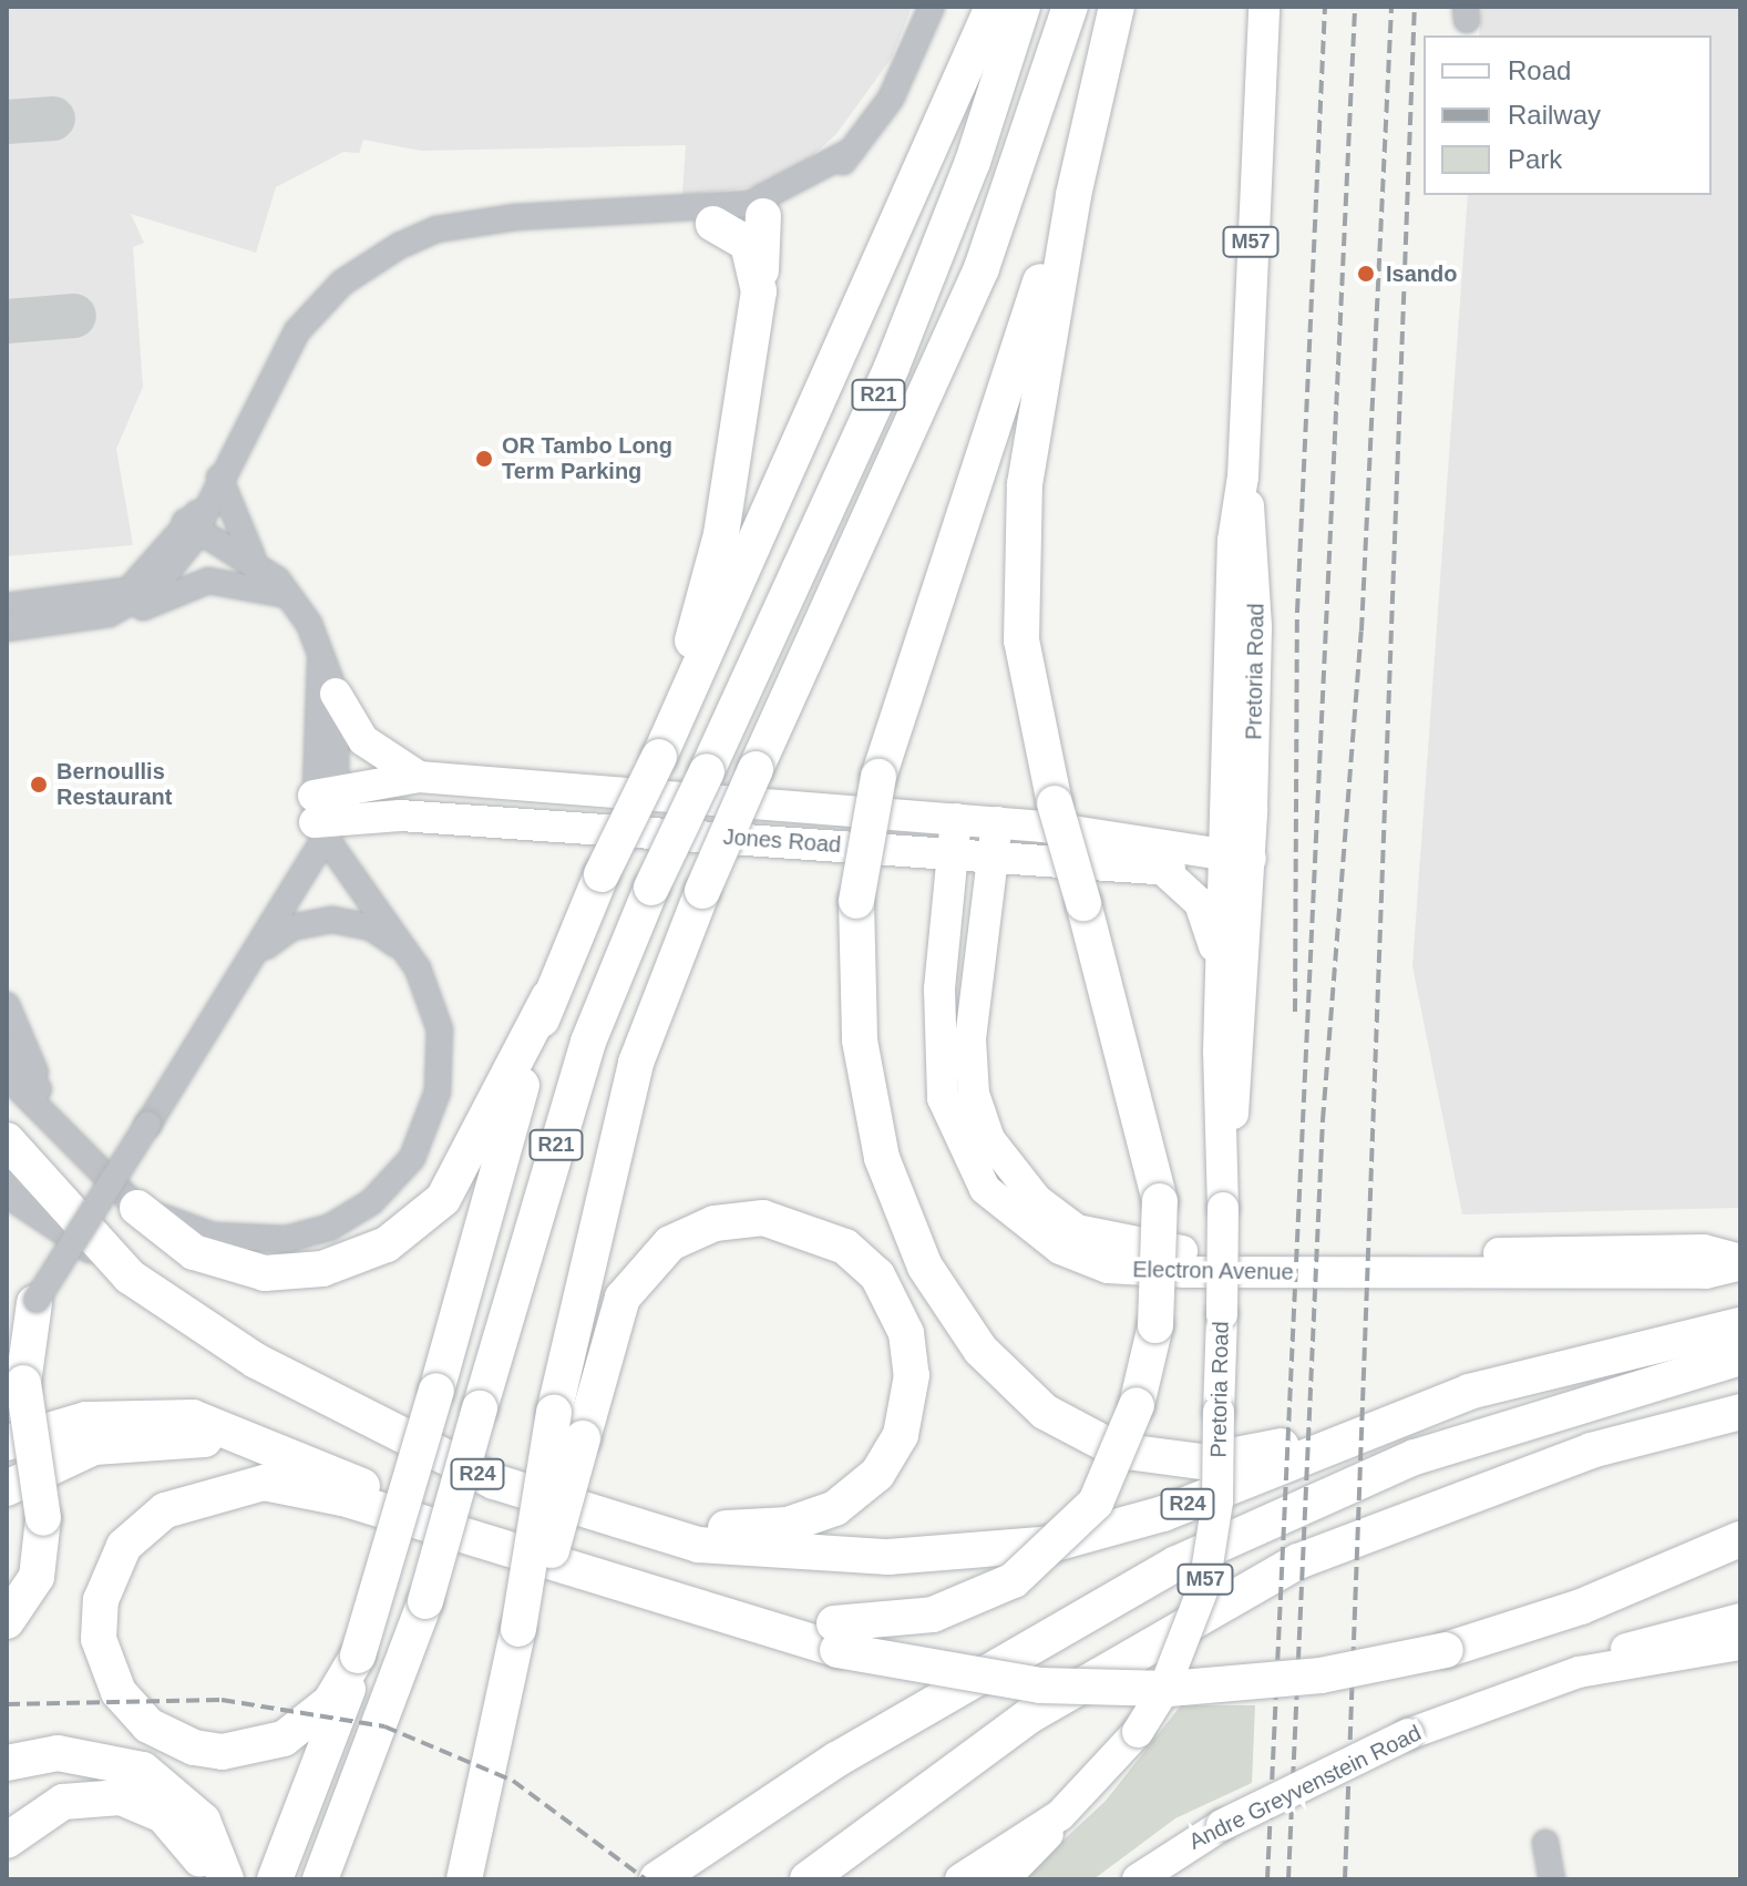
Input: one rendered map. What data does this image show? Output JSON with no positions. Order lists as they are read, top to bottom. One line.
{"streets":{"highway":["R21","R24"],"main road":["M57","Pretoria Road","Jones Road","Electron Avenue","Andre Greyvenstein Road"]},"crossings":[["Pretoria Road","Jones Road"],["Jones Road","Electron Avenue"]],"places":["Isando","OR Tambo Long Term Parking","Bernoullis Restaurant"],"legend":["Road","Railway","Park"]}
